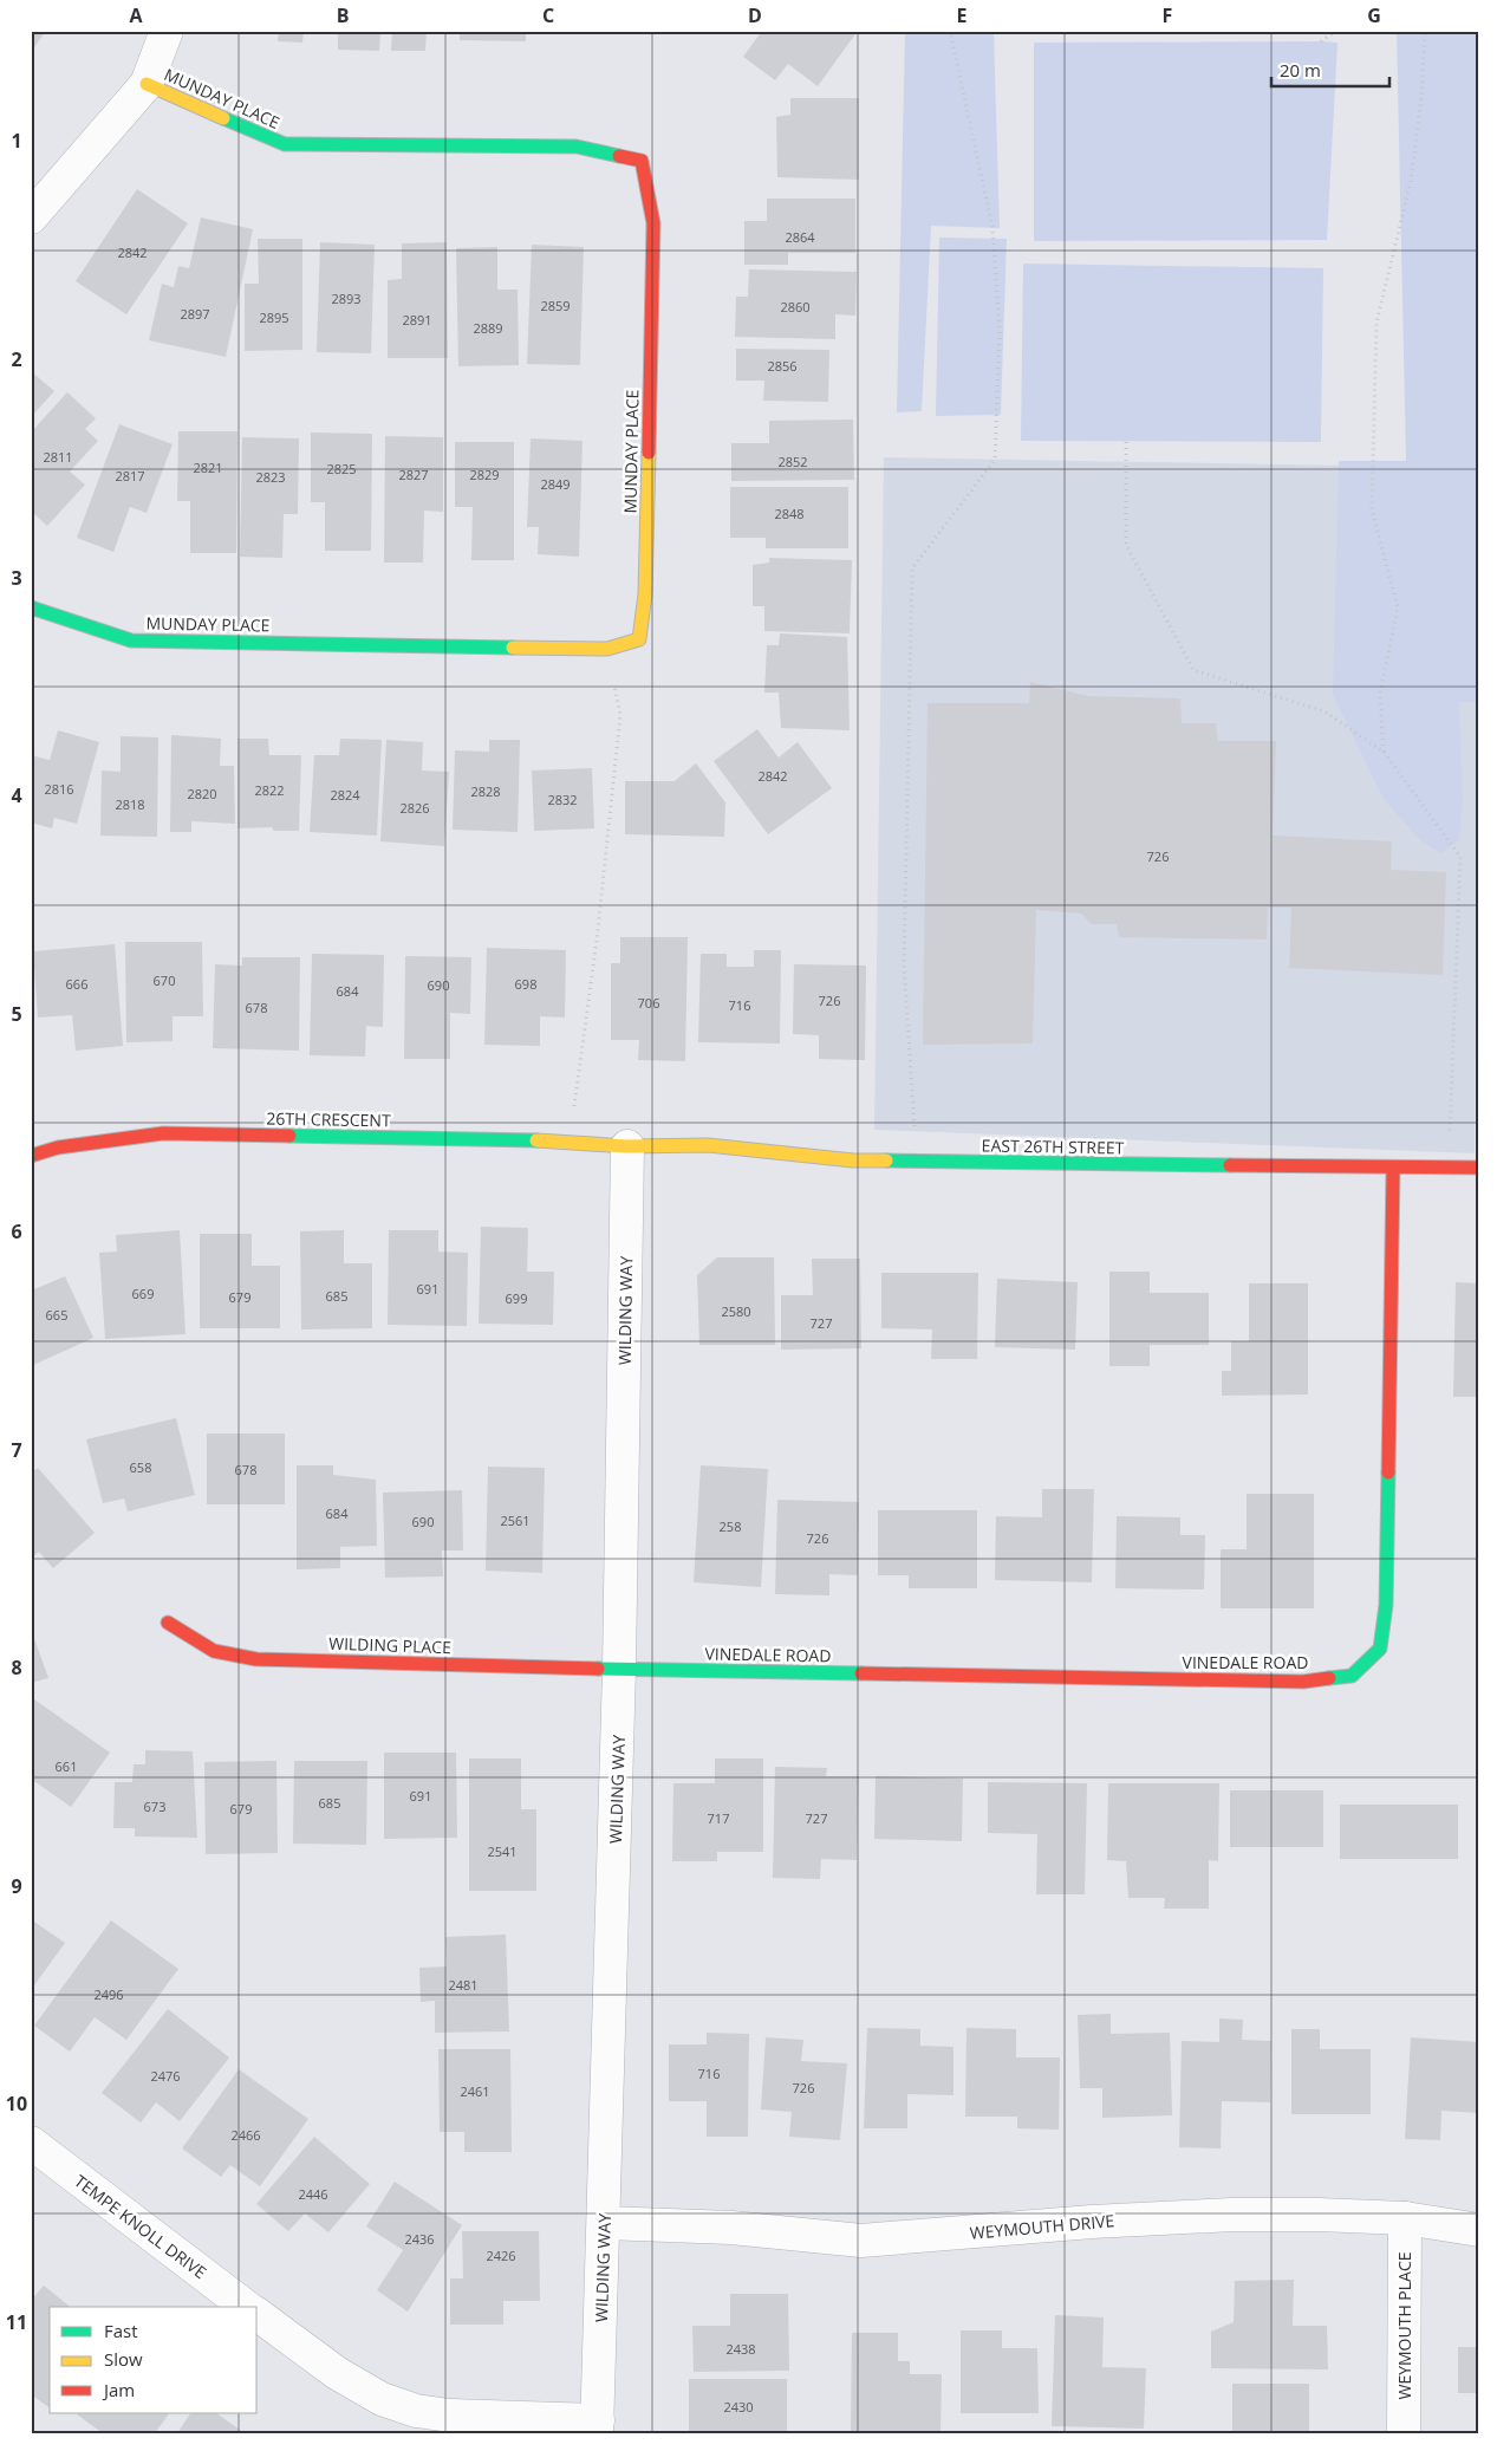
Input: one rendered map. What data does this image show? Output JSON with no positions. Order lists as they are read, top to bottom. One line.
{"streets":{"street":["MUNDAY PLACE","26TH CRESCENT","EAST 26TH STREET","WILDING WAY","WILDING PLACE","VINEDALE ROAD","TEMPE KNOLL DRIVE","WEYMOUTH DRIVE","WEYMOUTH PLACE"]},"crossings":[["26TH CRESCENT","EAST 26TH STREET"],["26TH CRESCENT","WILDING WAY"],["EAST 26TH STREET","WILDING WAY"],["EAST 26TH STREET","VINEDALE ROAD"],["WILDING WAY","WILDING PLACE"],["WILDING WAY","VINEDALE ROAD"],["WILDING WAY","WEYMOUTH DRIVE"],["WILDING PLACE","VINEDALE ROAD"],["WEYMOUTH DRIVE","WEYMOUTH PLACE"]],"house_numbers":["2864","2842","2893","2859","2860","2897","2895","2891","2889","2856","2811","2852","2821","2825","2827","2829","2817","2823","2849","2848","2842","2816","2822","2828","2820","2824","2832","2818","2826","726","670","666","698","690","684","726","706","716","678","691","669","685","679","699","2580","665","727","658","678","684","2561","690","258","726","661","691","685","673","679","717","727","2541","2481","2496","716","2476","726","2461","2466","2446","2436","2426","2438","2430"],"legend":["Fast","Slow","Jam"],"scale_bar":"20 m","grid":{"columns":["A","B","C","D","E","F","G"],"rows":["1","2","3","4","5","6","7","8","9","10","11"]}}
